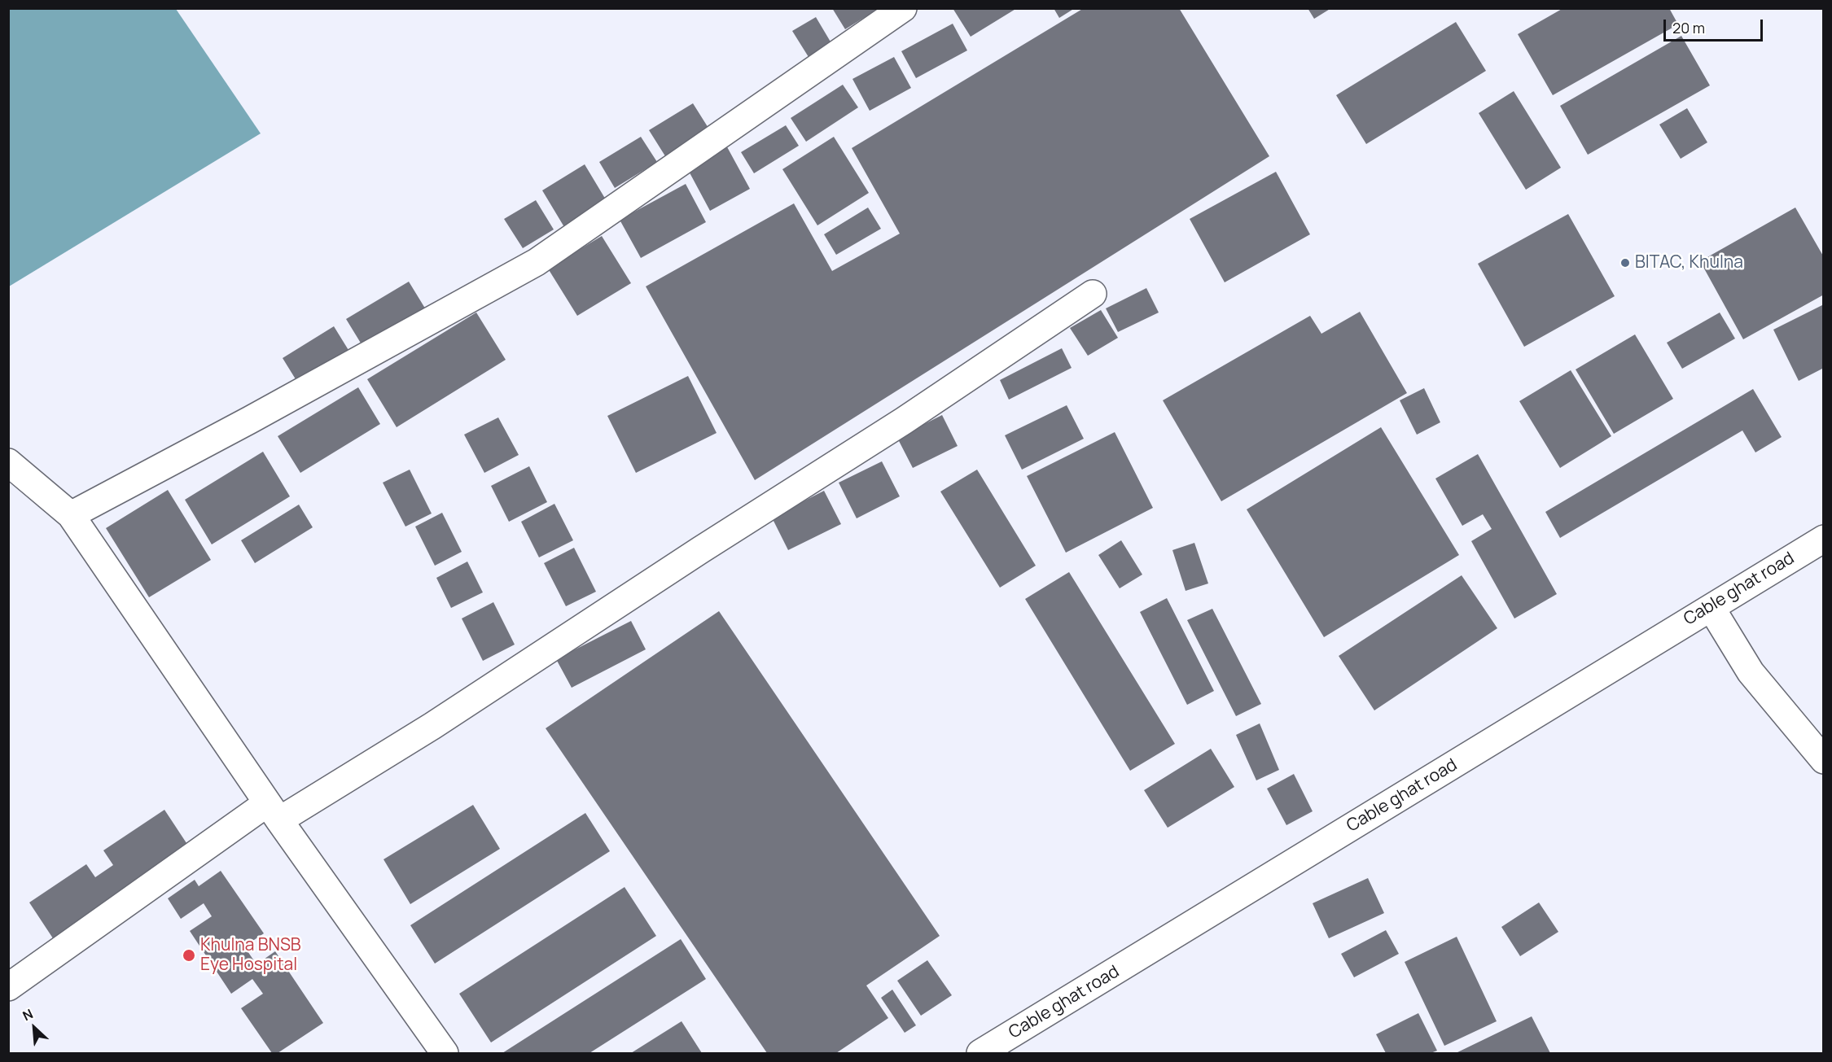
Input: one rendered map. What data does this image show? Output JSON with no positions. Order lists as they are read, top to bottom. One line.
{"streets":{"street":["Cable ghat road"]},"places":["BITAC, Khulna","Khulna BNSB Eye Hospital"],"scale_bar":"20 m","north":"top left"}
